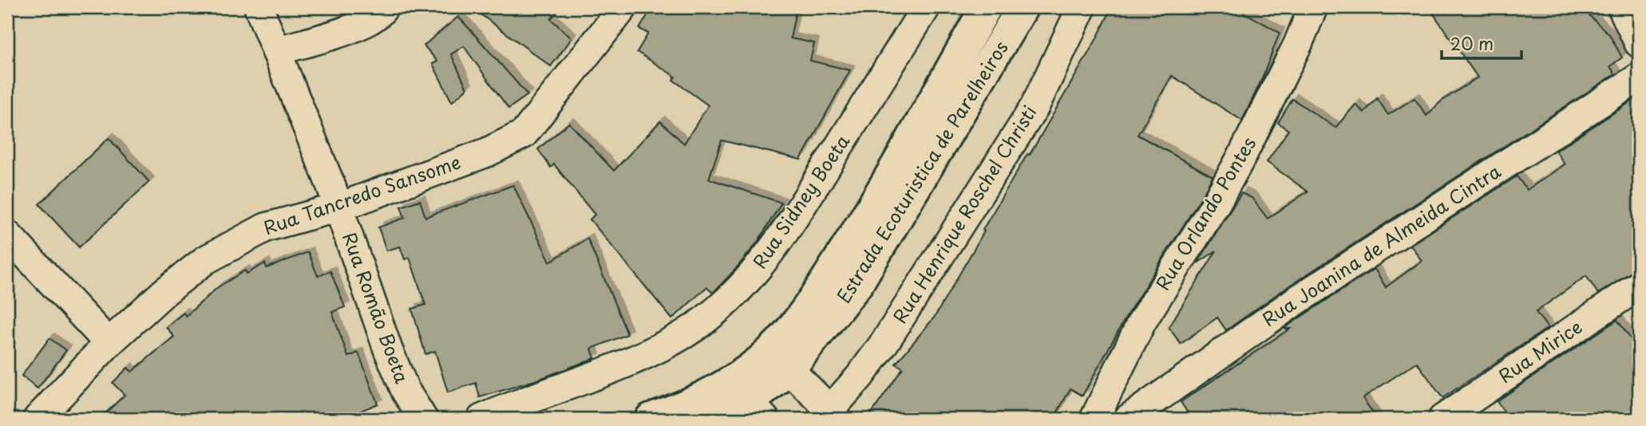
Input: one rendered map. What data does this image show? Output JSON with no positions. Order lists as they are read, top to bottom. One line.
{"streets":{"main road":["Estrada Ecoturistica de Parelheiros"],"street":["Rua Tancredo Sansome","Rua Sidney Boeta","Rua Orlando Pontes","Rua Henrique Roschel Christi","Rua Joanina de Almeida Cintra","Rua Romão Boeta","Rua Mirice"]},"crossings":[["Estrada Ecoturistica de Parelheiros","Rua Henrique Roschel Christi"],["Rua Tancredo Sansome","Rua Romão Boeta"]],"scale_bar":"20 m"}
